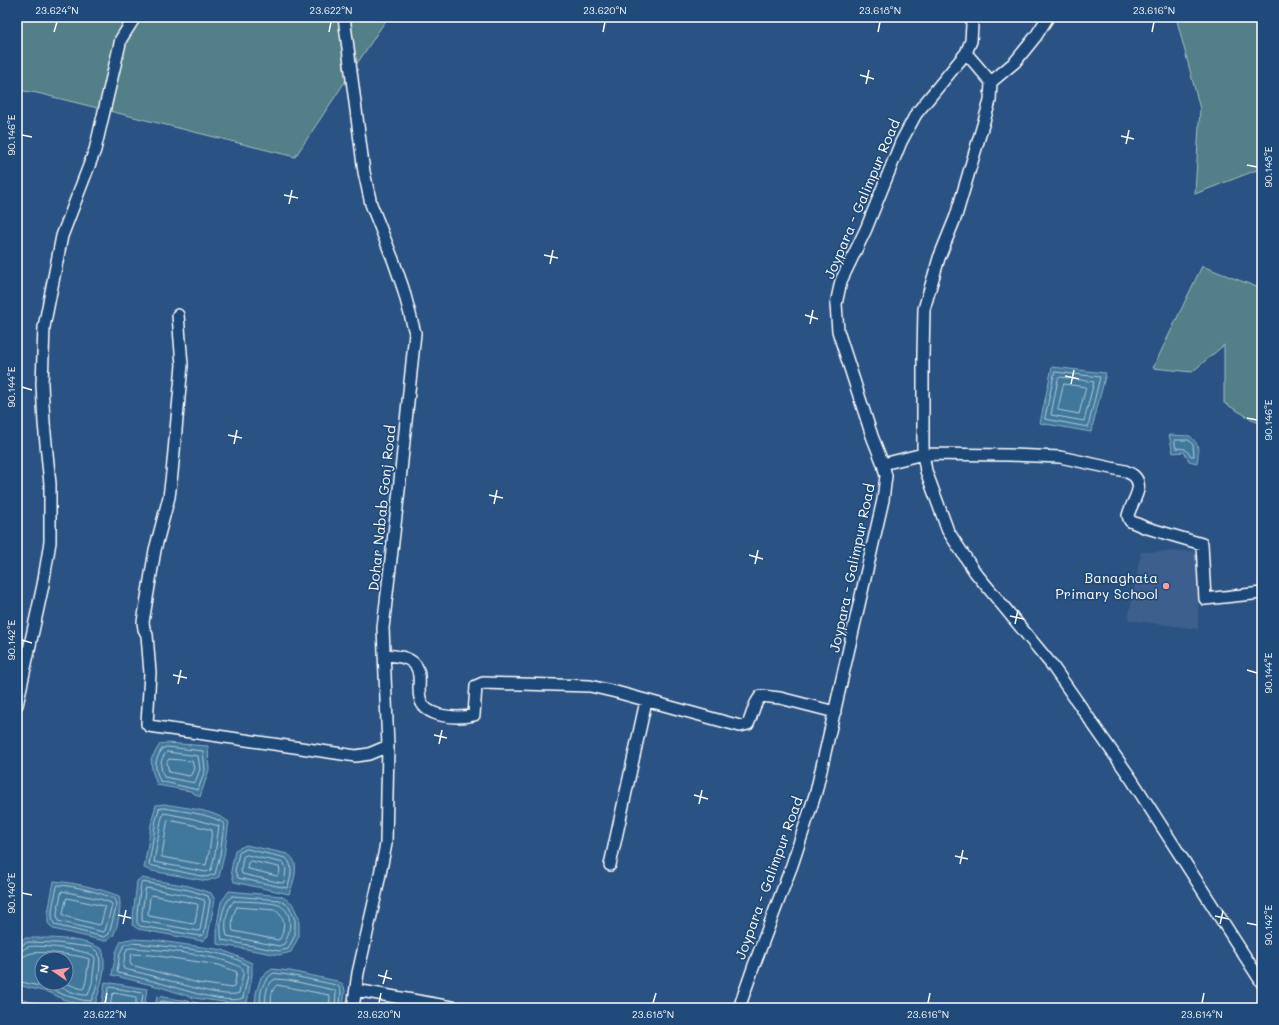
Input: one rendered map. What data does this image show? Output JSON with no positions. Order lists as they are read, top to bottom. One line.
{"streets":{"street":["Joypara - Galimpur Road","Dohar Nabab Gonj Road"]},"places":["Banaghata Primary School"],"north":"left","coordinates":["23.624°N","23.622°N","23.620°N","23.618°N","23.616°N","90.146°E","90.148°E","90.144°E","90.142°E","90.140°E","23.614°N"]}
